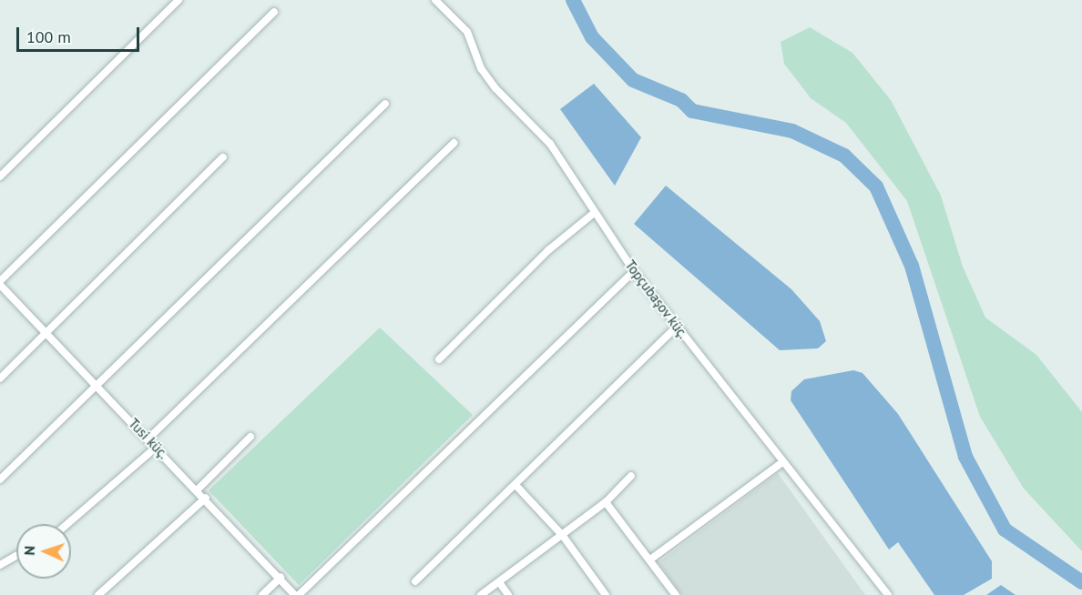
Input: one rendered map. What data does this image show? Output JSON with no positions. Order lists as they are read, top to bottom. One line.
{"streets":{"street":["Topçubaşov küç.","Tusi küç."]},"scale_bar":"100 m","north":"left"}
